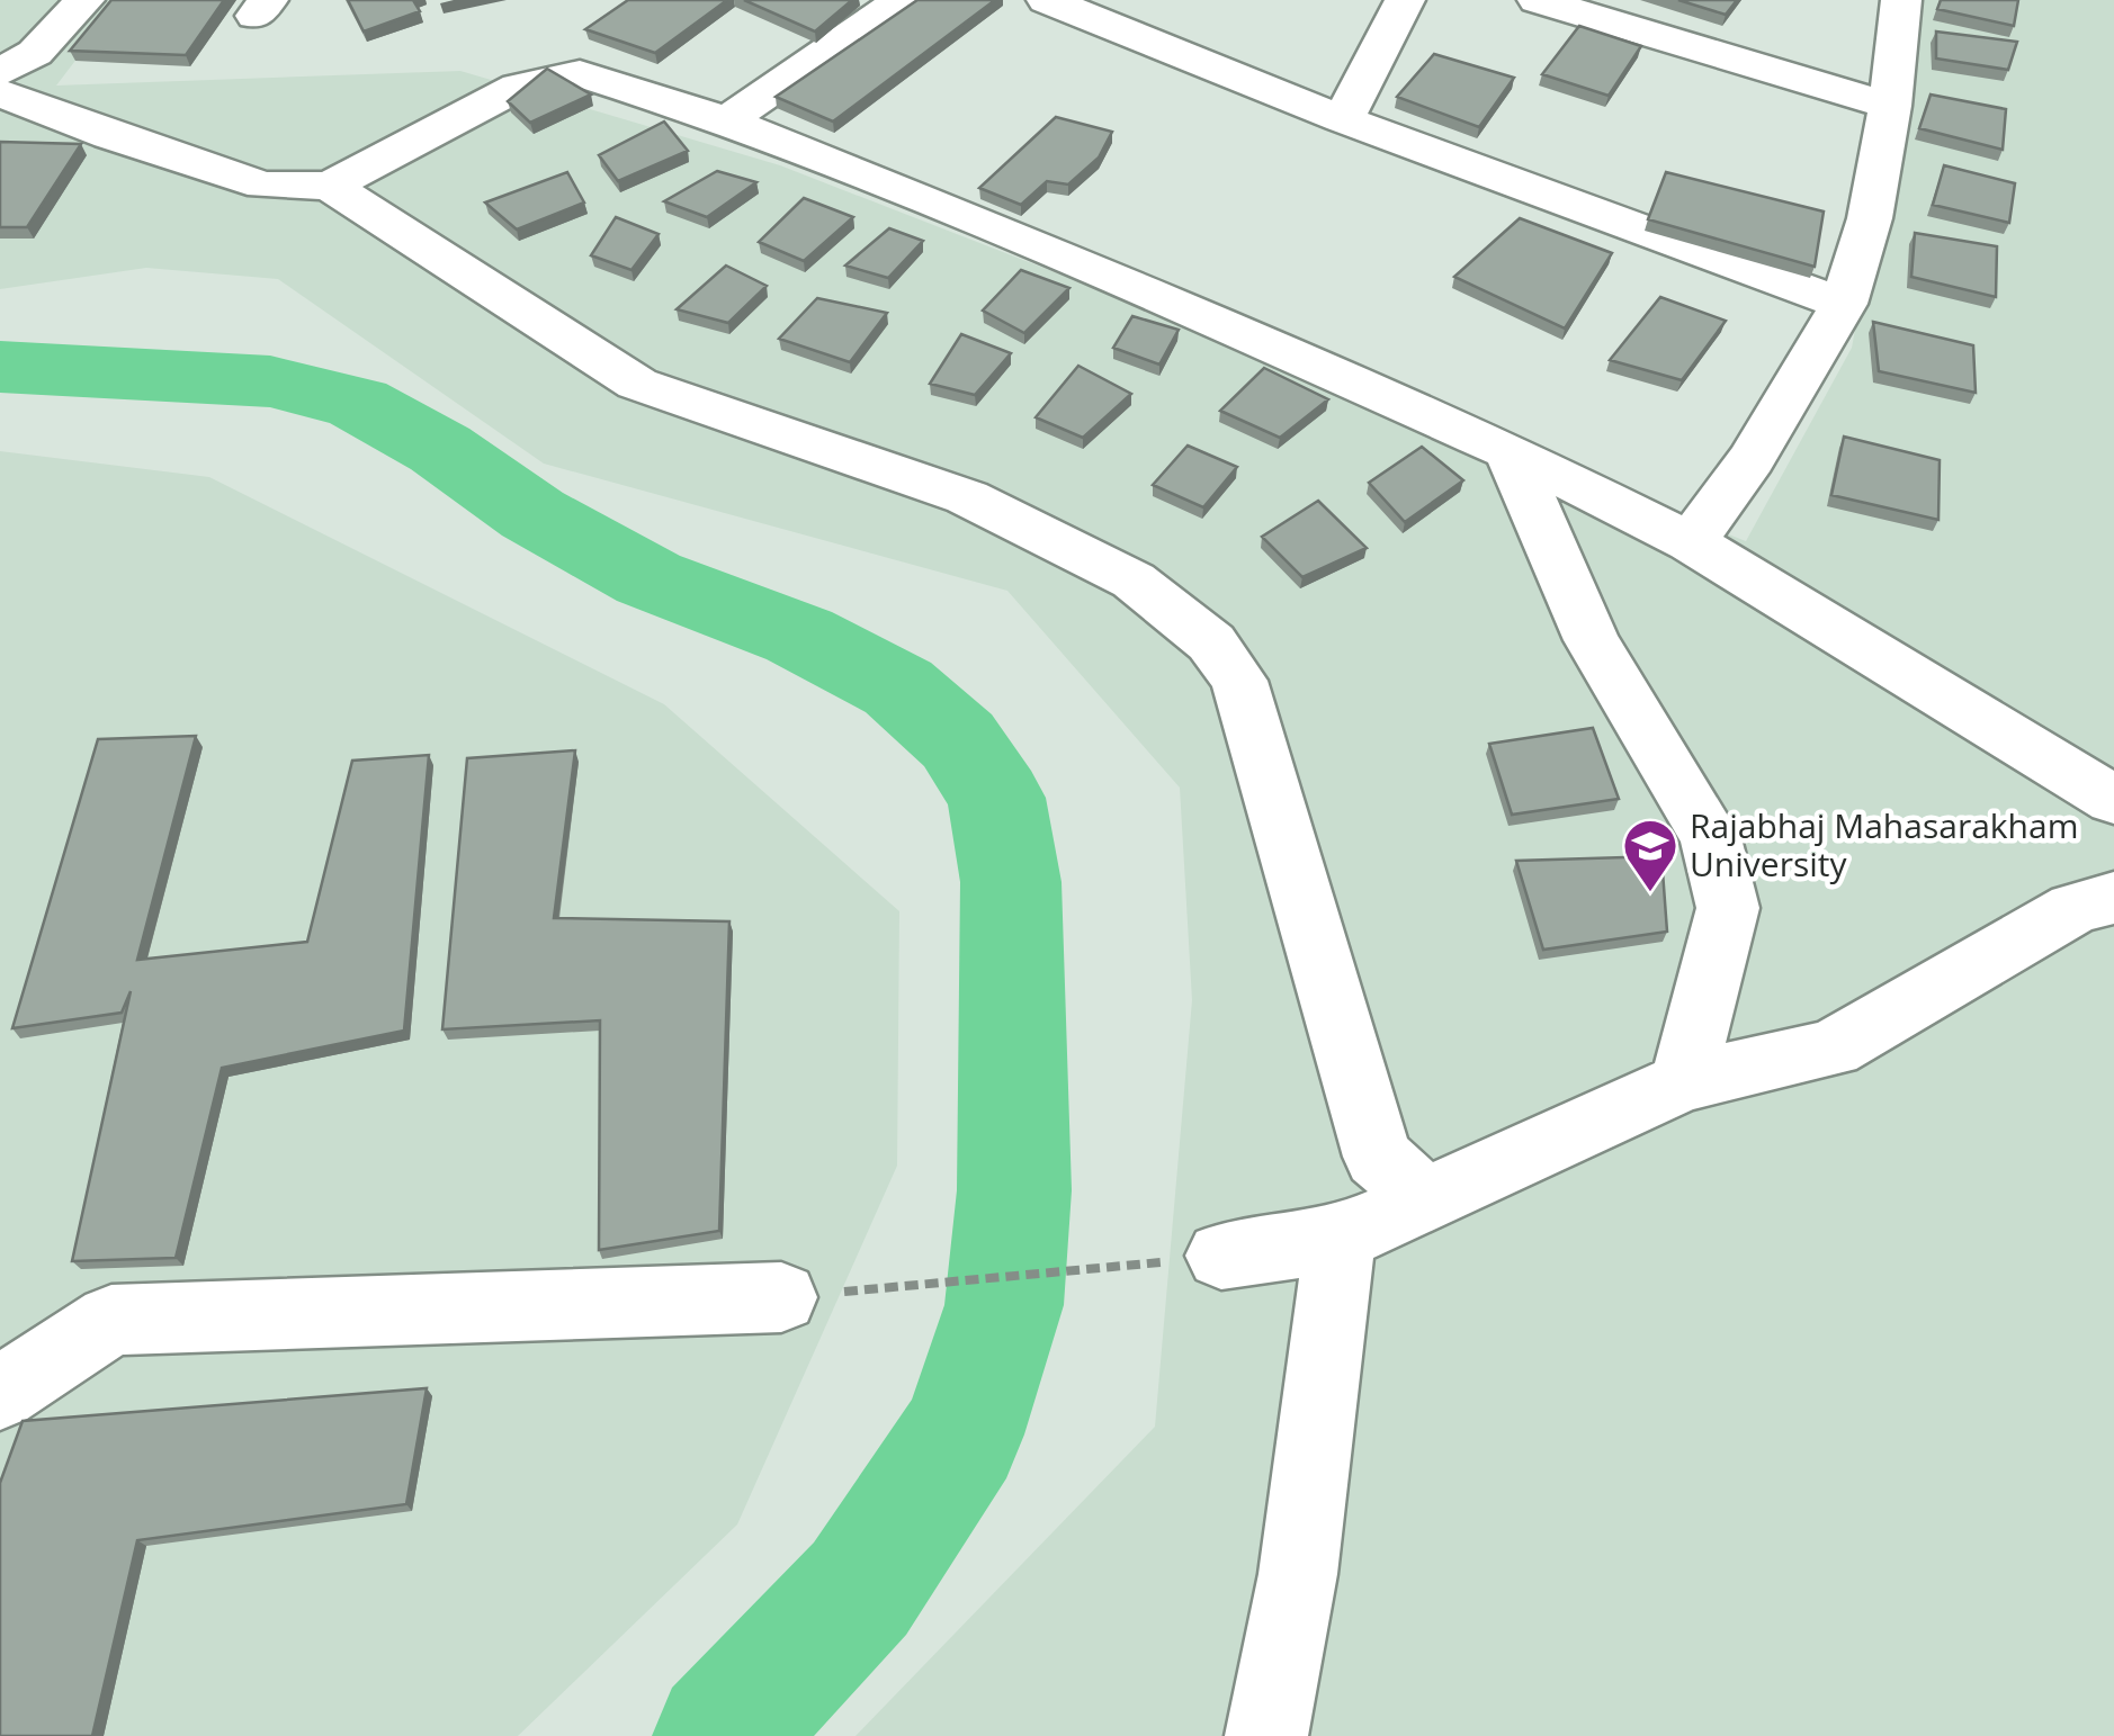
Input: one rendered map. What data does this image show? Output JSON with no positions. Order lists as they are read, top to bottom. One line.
{"places":{"school or university":["Rajabhaj Mahasarakham University"]}}
